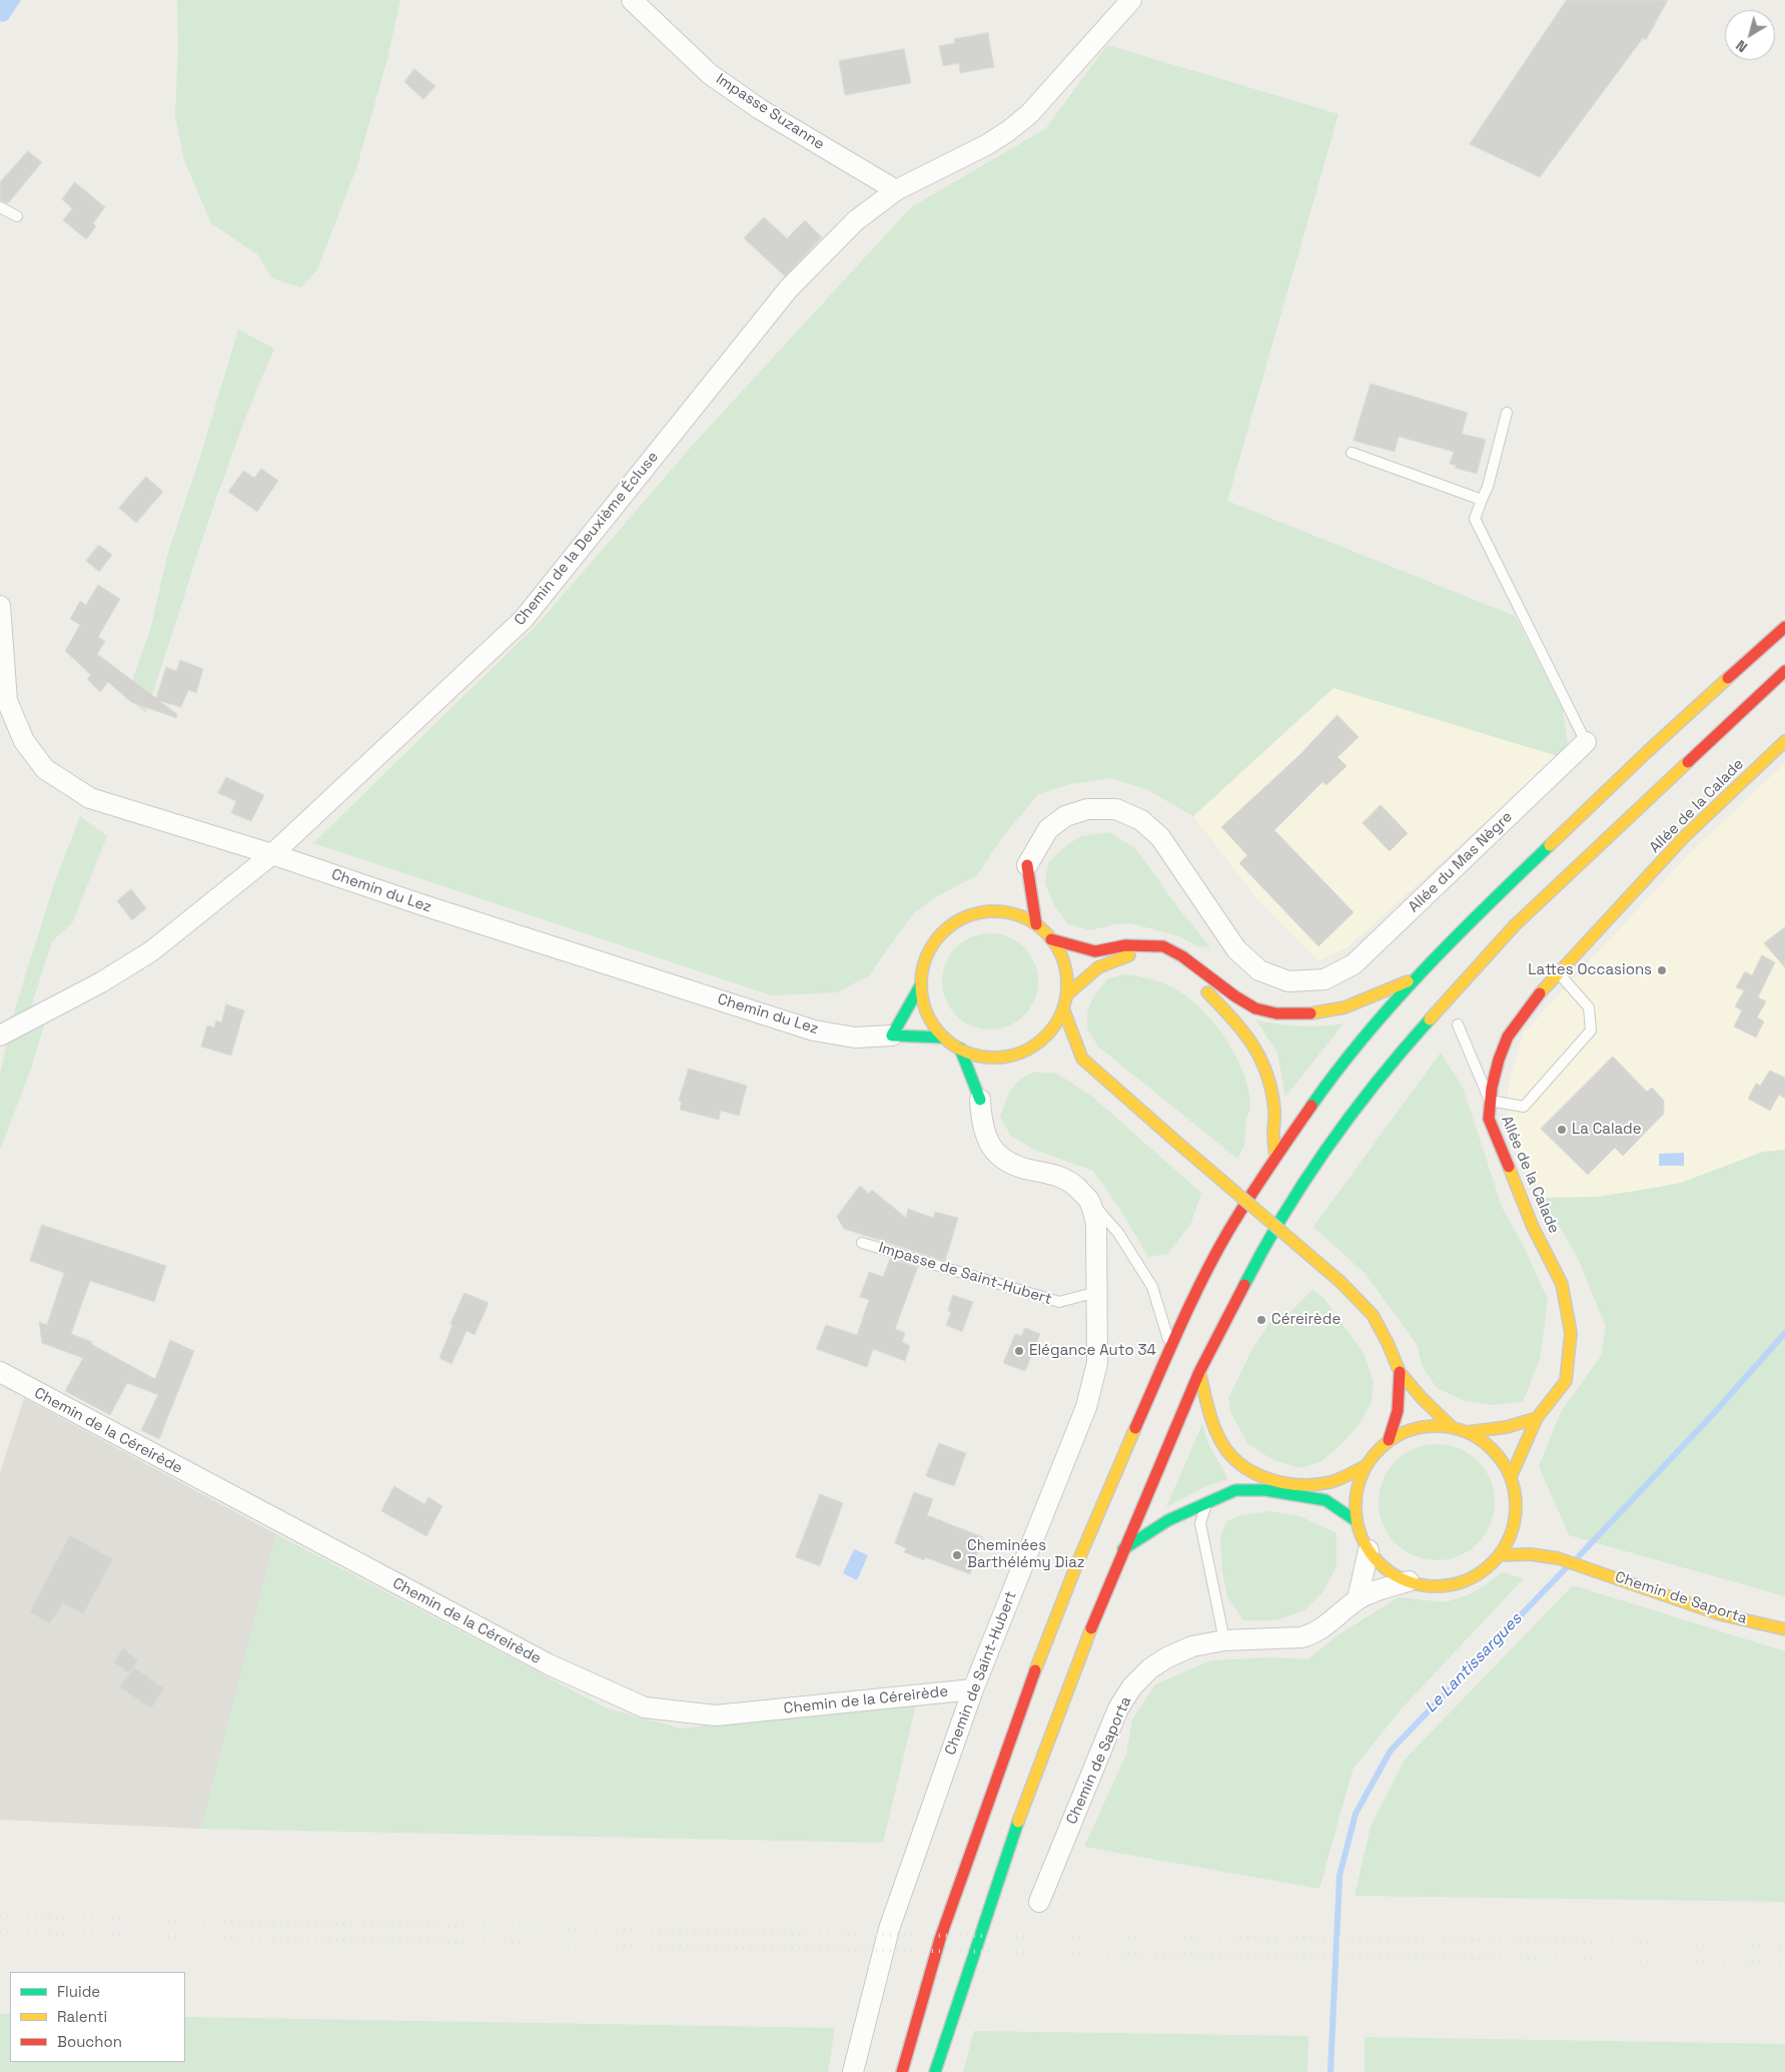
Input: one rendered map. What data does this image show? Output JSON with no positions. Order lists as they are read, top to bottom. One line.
{"streets":{"main road":["Allée de la Calade","Allée du Mas Nègre","Chemin du Lez","Chemin de Saporta","Chemin de Saint-Hubert"],"street":["Impasse Suzanne","Chemin de la Deuxième Écluse","Chemin de la Céreirède"],"lane":["Impasse de Saint-Hubert"]},"crossings":[["Impasse Suzanne","Chemin de la Deuxième Écluse"],["Chemin de la Deuxième Écluse","Chemin du Lez"],["Allée de la Calade","Chemin de Saporta"],["Allée du Mas Nègre","Chemin du Lez"],["Allée du Mas Nègre","Chemin de Saint-Hubert"],["Chemin du Lez","Chemin de Saint-Hubert"],["Impasse de Saint-Hubert","Chemin de Saint-Hubert"],["Chemin de la Céreirède","Chemin de Saint-Hubert"]],"water":["Le Lantissargues"],"places":["Lattes Occasions","La Calade","Céreirède","Elégance Auto 34","Cheminées Barthélémy Diaz"],"legend":["Fluide","Ralenti","Bouchon"],"north":"bottom left"}
